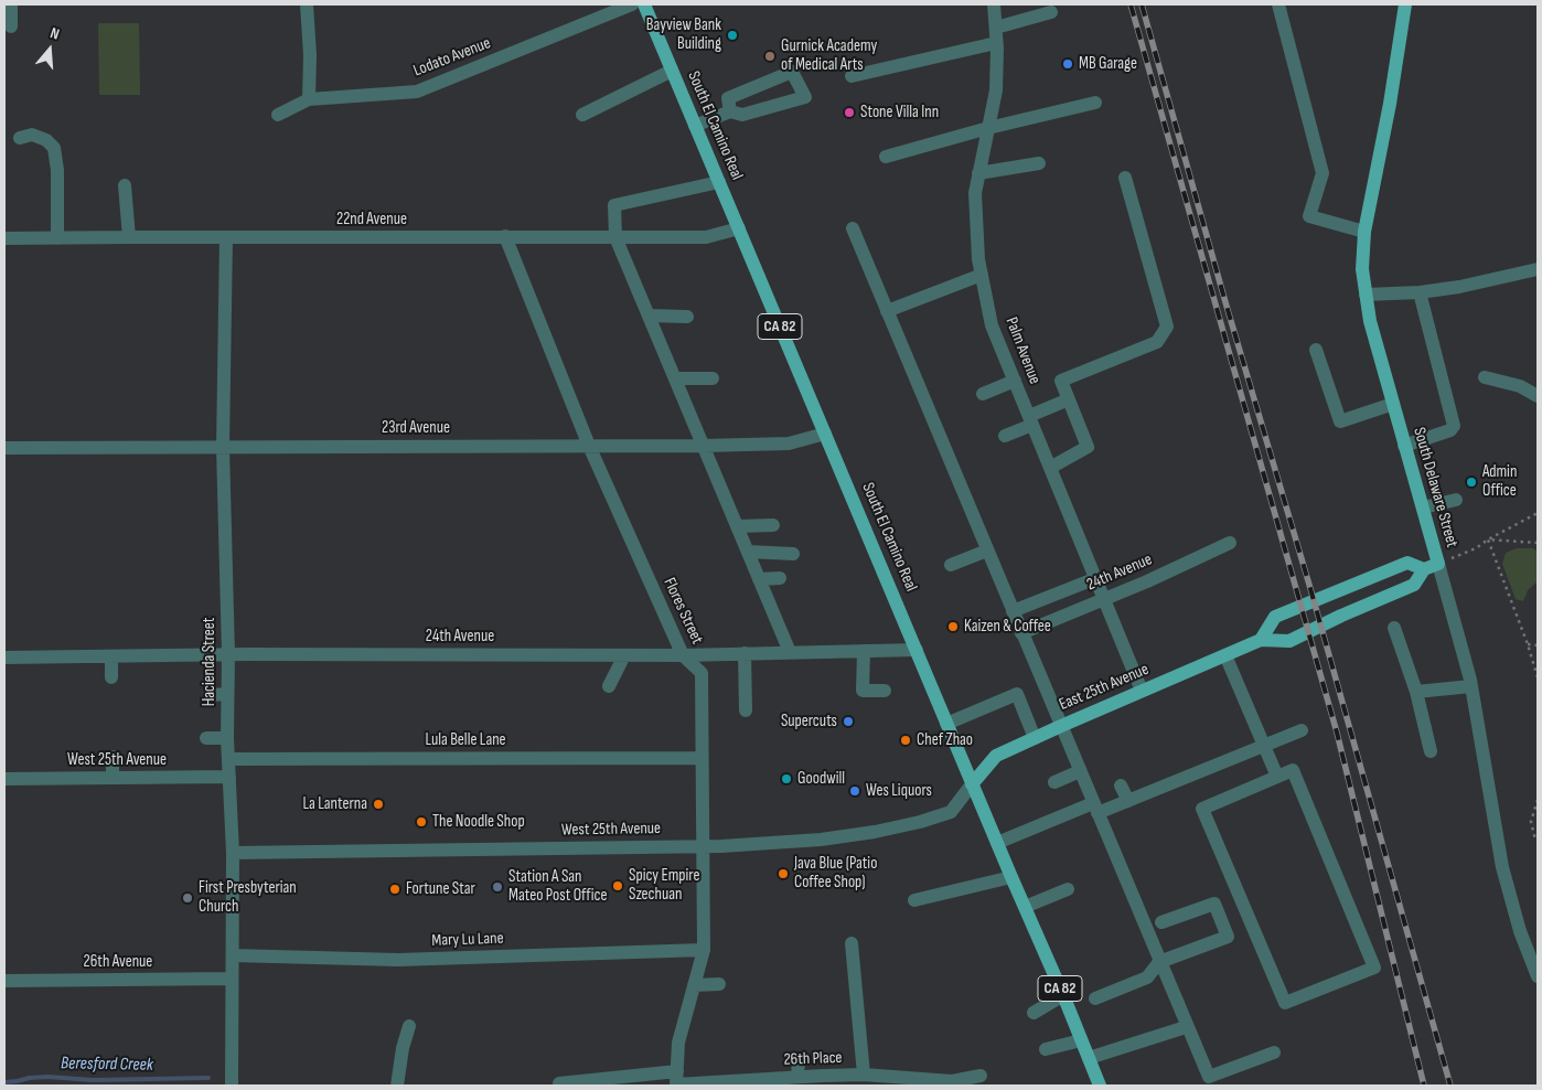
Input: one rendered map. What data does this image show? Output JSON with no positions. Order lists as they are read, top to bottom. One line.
{"streets":{"main road":["South El Camino Real","CA 82","South Delaware Street","East 25th Avenue"],"street":["Lodato Avenue","22nd Avenue","Palm Avenue","23rd Avenue","24th Avenue","Flores Street","Hacienda Street","Lula Belle Lane","West 25th Avenue","Mary Lu Lane","26th Avenue","26th Place"]},"crossings":[["South El Camino Real","22nd Avenue"],["South El Camino Real","23rd Avenue"],["South El Camino Real","24th Avenue"],["South El Camino Real","East 25th Avenue"],["South El Camino Real","West 25th Avenue"],["22nd Avenue","Flores Street"],["22nd Avenue","Hacienda Street"],["Palm Avenue","24th Avenue"],["Palm Avenue","East 25th Avenue"],["23rd Avenue","Flores Street"],["23rd Avenue","Hacienda Street"],["South Delaware Street","East 25th Avenue"],["24th Avenue","Flores Street"],["24th Avenue","Hacienda Street"],["Flores Street","Lula Belle Lane"],["Flores Street","West 25th Avenue"],["Flores Street","Mary Lu Lane"],["Flores Street","26th Place"],["Hacienda Street","Lula Belle Lane"],["Hacienda Street","West 25th Avenue"],["Hacienda Street","Mary Lu Lane"],["Hacienda Street","26th Avenue"],["East 25th Avenue","West 25th Avenue"]],"water":["Beresford Creek"],"places":["Bayview Bank Building","Gurnick Academy of Medical Arts","MB Garage","Stone Villa Inn","Admin Office","Kaizen & Coffee","Supercuts","Chef Zhao","Goodwill","Wes Liquors","La Lanterna","The Noodle Shop","Java Blue (Patio Coffee Shop)","Spicy Empire Szechuan","Station A San Mateo Post Office","Fortune Star","First Presbyterian Church"],"north":"top"}
